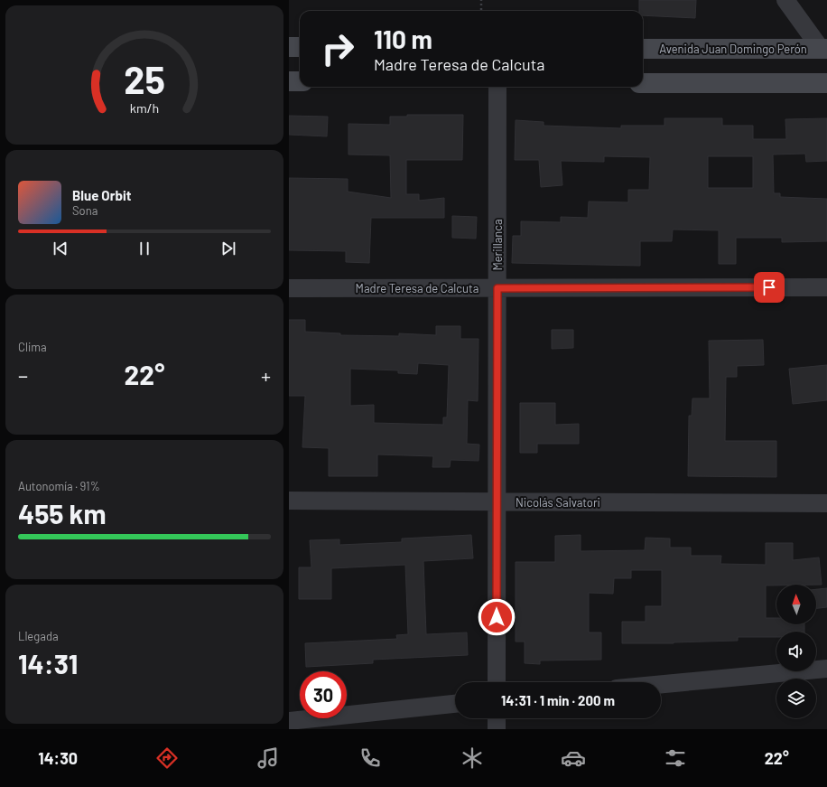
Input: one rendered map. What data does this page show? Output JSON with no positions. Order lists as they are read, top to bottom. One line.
{"streets":{"street":["Avenida Juan Domingo Perón","Merillanca","Madre Teresa de Calcuta","Nicolás Salvatori"]},"crossings":[["Merillanca","Madre Teresa de Calcuta"],["Merillanca","Nicolás Salvatori"]],"north":"top","page":{"turn":["110 m","Madre Teresa de Calcuta"],"song":["Blue Orbit","Sona"],"tile":["Clima",["Autonomía · 91%","455 km"],["Llegada","14:31"]],"heat":["−","22°","+"],"limit":"30","trip":"14:31 · 1 min · 200 m","tabs":["14:30","22°"],"gauge":["25","km/h"]}}
